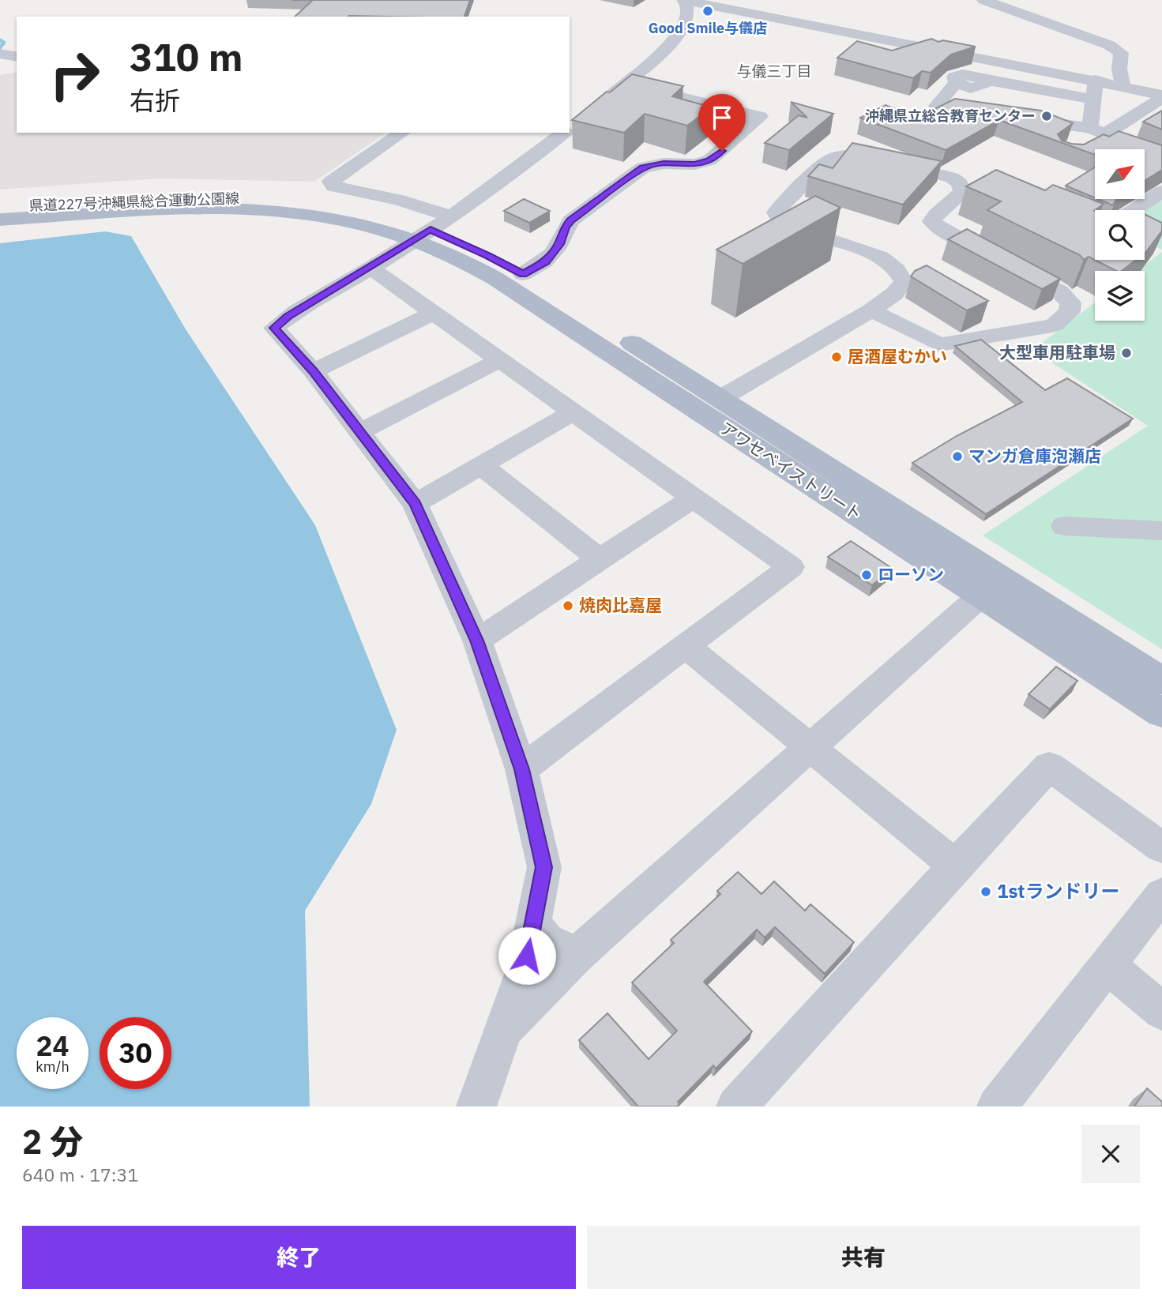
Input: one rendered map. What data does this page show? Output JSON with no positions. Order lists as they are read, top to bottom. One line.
{"streets":{"main road":["県道227号沖縄県総合運動公園線","アワセベイストリート"]},"crossings":[["県道227号沖縄県総合運動公園線","アワセベイストリート"]],"districts":["与儀三丁目"],"places":["Good Smile与儀店","沖縄県立総合教育センター","大型車用駐車場","居酒屋むかい","マンガ倉庫泡瀬店","ローソン","焼肉比嘉屋","1stランドリー"],"north":"top right","page":{"turn":["310 m","右折"],"speed":"24 km/h","limit":"30","heading":["2 分","640 m · 17:31"],"buttons":["終了","共有"]}}
